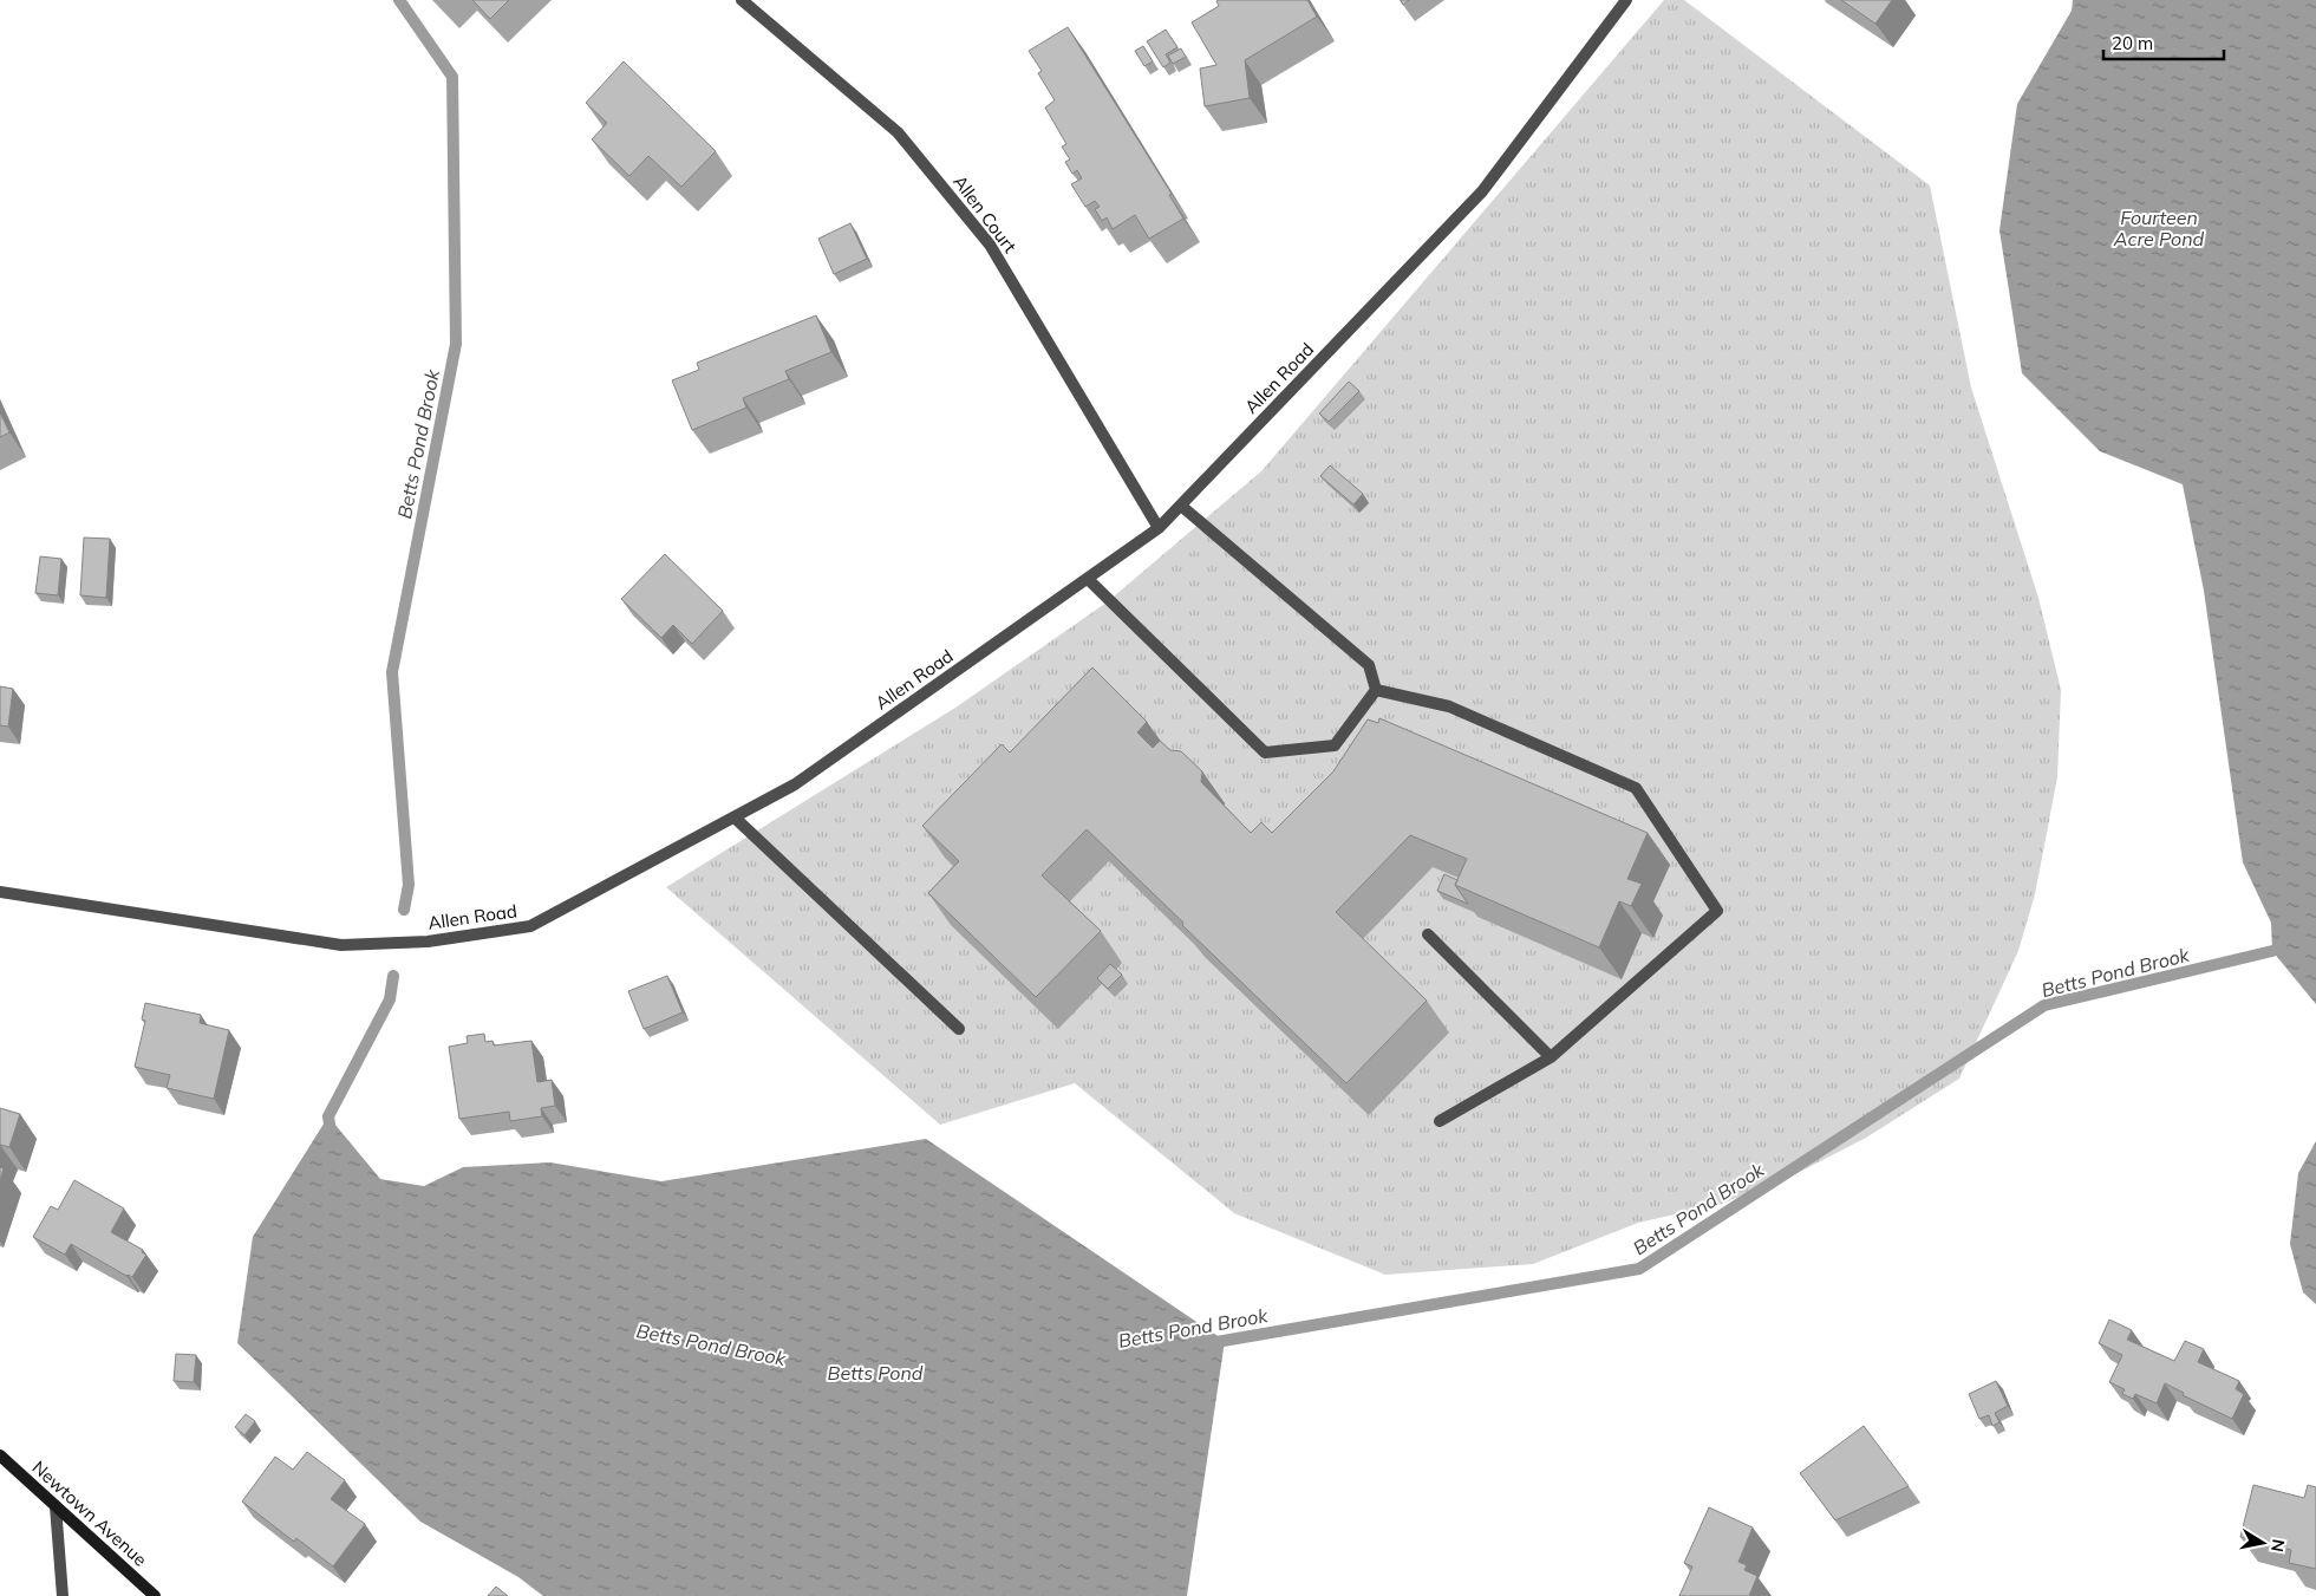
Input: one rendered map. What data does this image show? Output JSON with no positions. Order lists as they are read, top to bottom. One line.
{"streets":{"main road":["Newtown Avenue"],"street":["Allen Court","Allen Road"]},"crossings":[["Allen Court","Allen Road"]],"water":["Fourteen Acre Pond","Betts Pond Brook","Betts Pond"],"scale_bar":"20 m","north":"right"}
